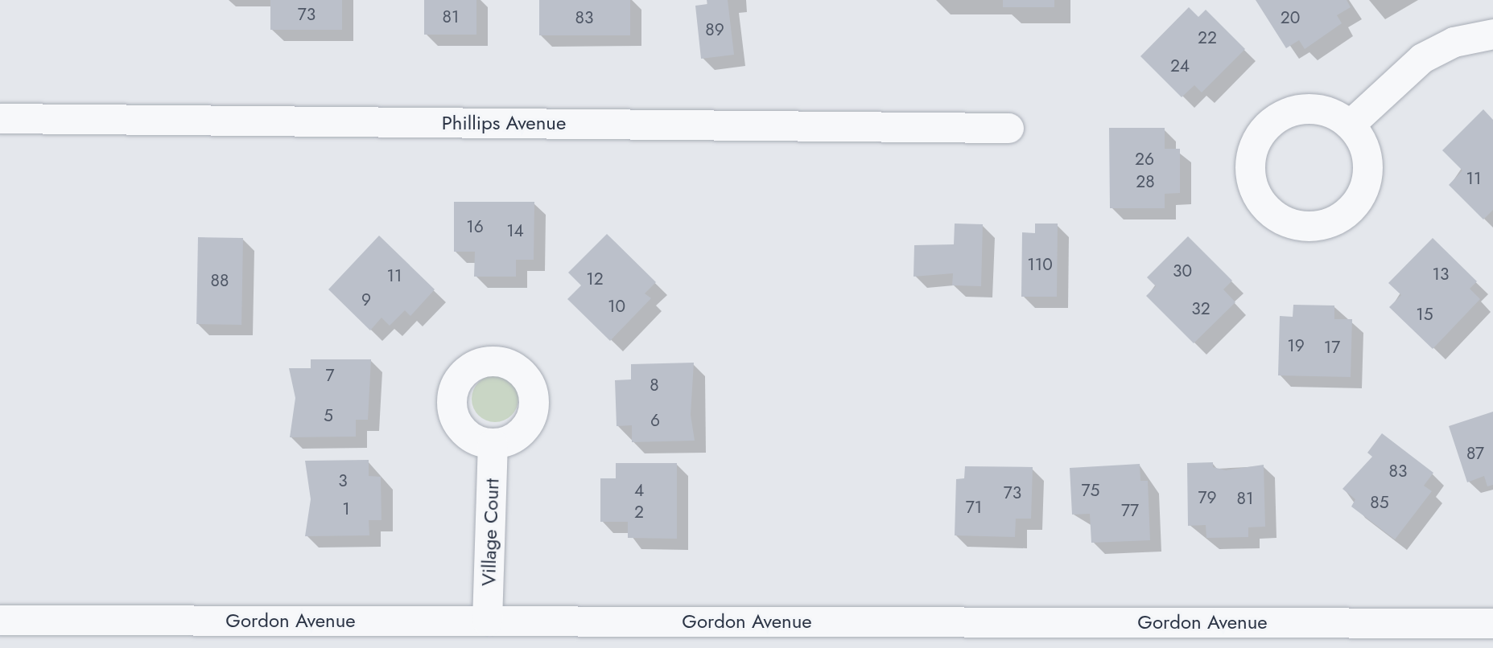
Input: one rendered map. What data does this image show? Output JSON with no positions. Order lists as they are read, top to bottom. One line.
{"streets":{"street":["Phillips Avenue","Village Court","Gordon Avenue"]},"crossings":[["Village Court","Gordon Avenue"]],"house_numbers":["73","81","83","20","89","22","24","26","11","28","16","14","110","30","13","11","12","88","9","10","32","15","19","17","7","8","5","6","87","83","3","4","75","73","79","81","85","71","1","77","2"]}
